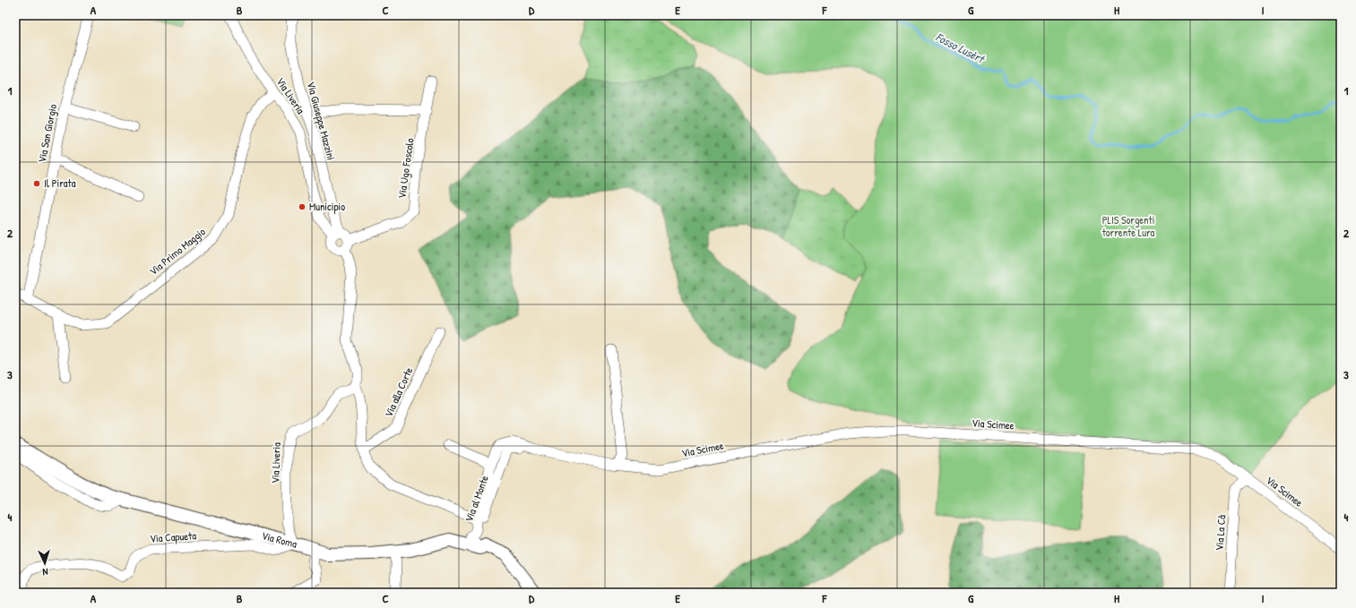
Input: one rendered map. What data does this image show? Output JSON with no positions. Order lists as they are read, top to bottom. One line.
{"streets":{"street":["Via Liveria","Via Giuseppe Mazzini","Via San Giorgio","Via Ugo Foscolo","Via Primo Maggio","Via alla Corte","Via Scimee","Via al Monte","Via La Cà","Via Capueta","Via Roma"]},"crossings":[["Via Liveria","Via Giuseppe Mazzini"],["Via Liveria","Via Ugo Foscolo"],["Via Liveria","Via Primo Maggio"],["Via Liveria","Via Capueta"],["Via Liveria","Via Roma"],["Via Giuseppe Mazzini","Via Ugo Foscolo"],["Via San Giorgio","Via Primo Maggio"],["Via Scimee","Via La Cà"],["Via al Monte","Via Roma"],["Via Capueta","Via Roma"]],"water":["Fosso Lusèrt"],"parks":["PLIS Sorgenti torrente Lura"],"places":["Il Pirata","Municipio"],"north":"bottom","grid":{"columns":["A","B","C","D","E","F","G","H","I"],"rows":["1","2","3","4"]}}
